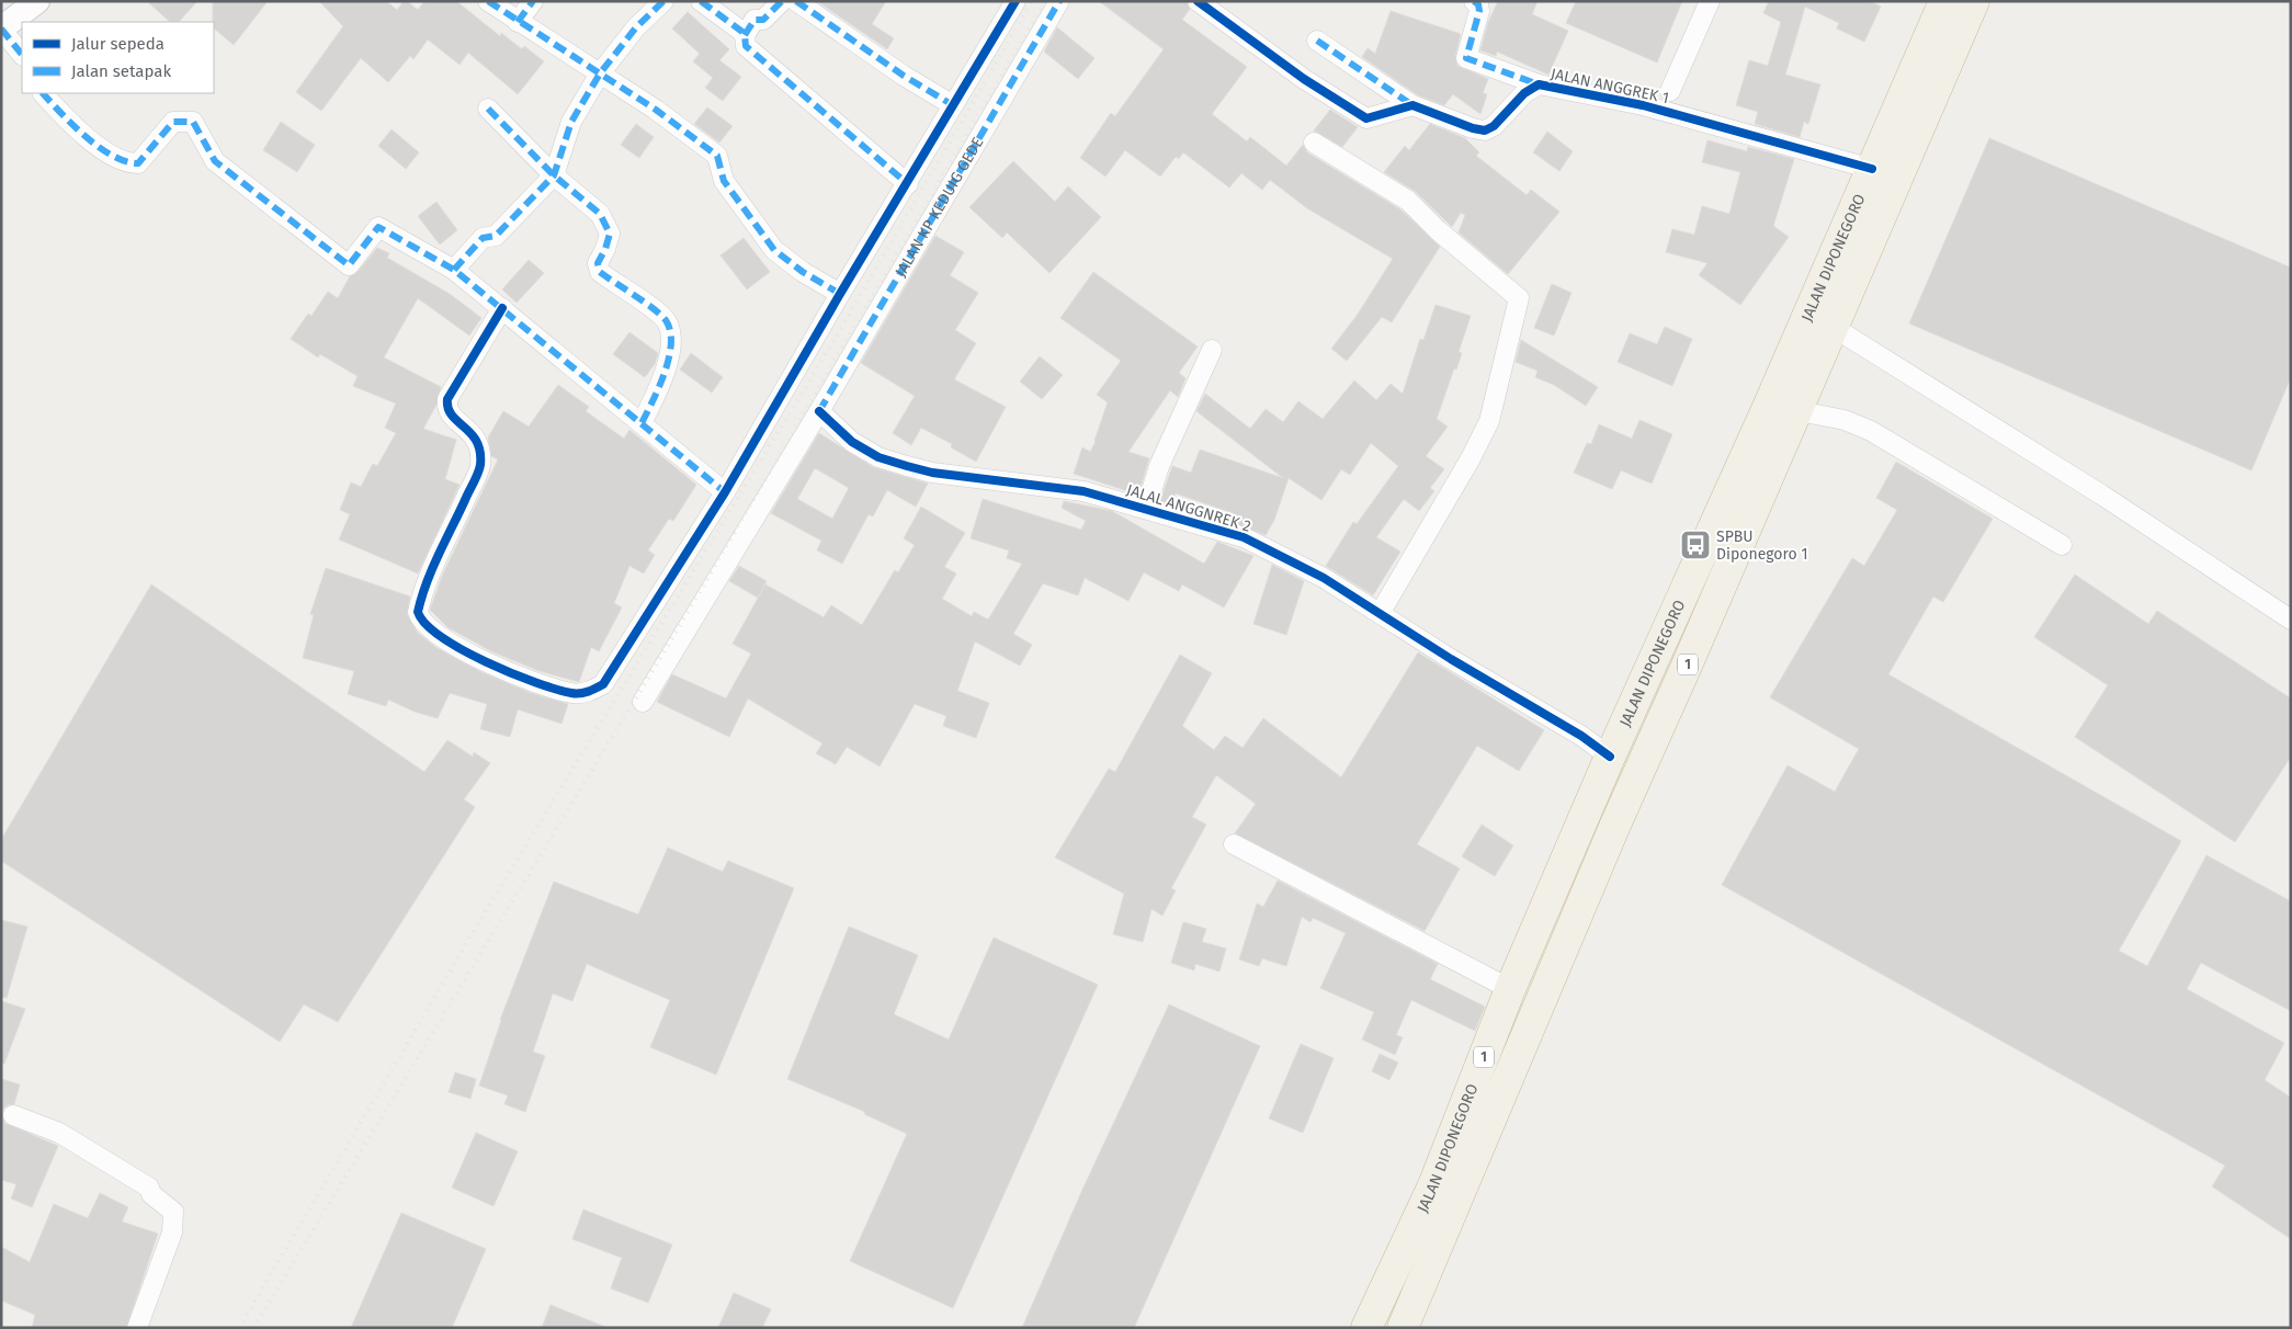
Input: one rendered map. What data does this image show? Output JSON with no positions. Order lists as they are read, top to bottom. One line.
{"streets":{"highway":["JALAN DIPONEGORO","1"],"street":["JALAN ANGGREK 1","JALAN KP KEDUIG GEDE","JALAL ANGGNREK 2"]},"crossings":[["JALAN ANGGREK 1","JALAN DIPONEGORO"],["JALAN KP KEDUIG GEDE","JALAL ANGGNREK 2"],["JALAN DIPONEGORO","JALAL ANGGNREK 2"]],"places":{"bus stop":["SPBU Diponegoro 1"]},"legend":["Jalur sepeda","Jalan setapak"]}
